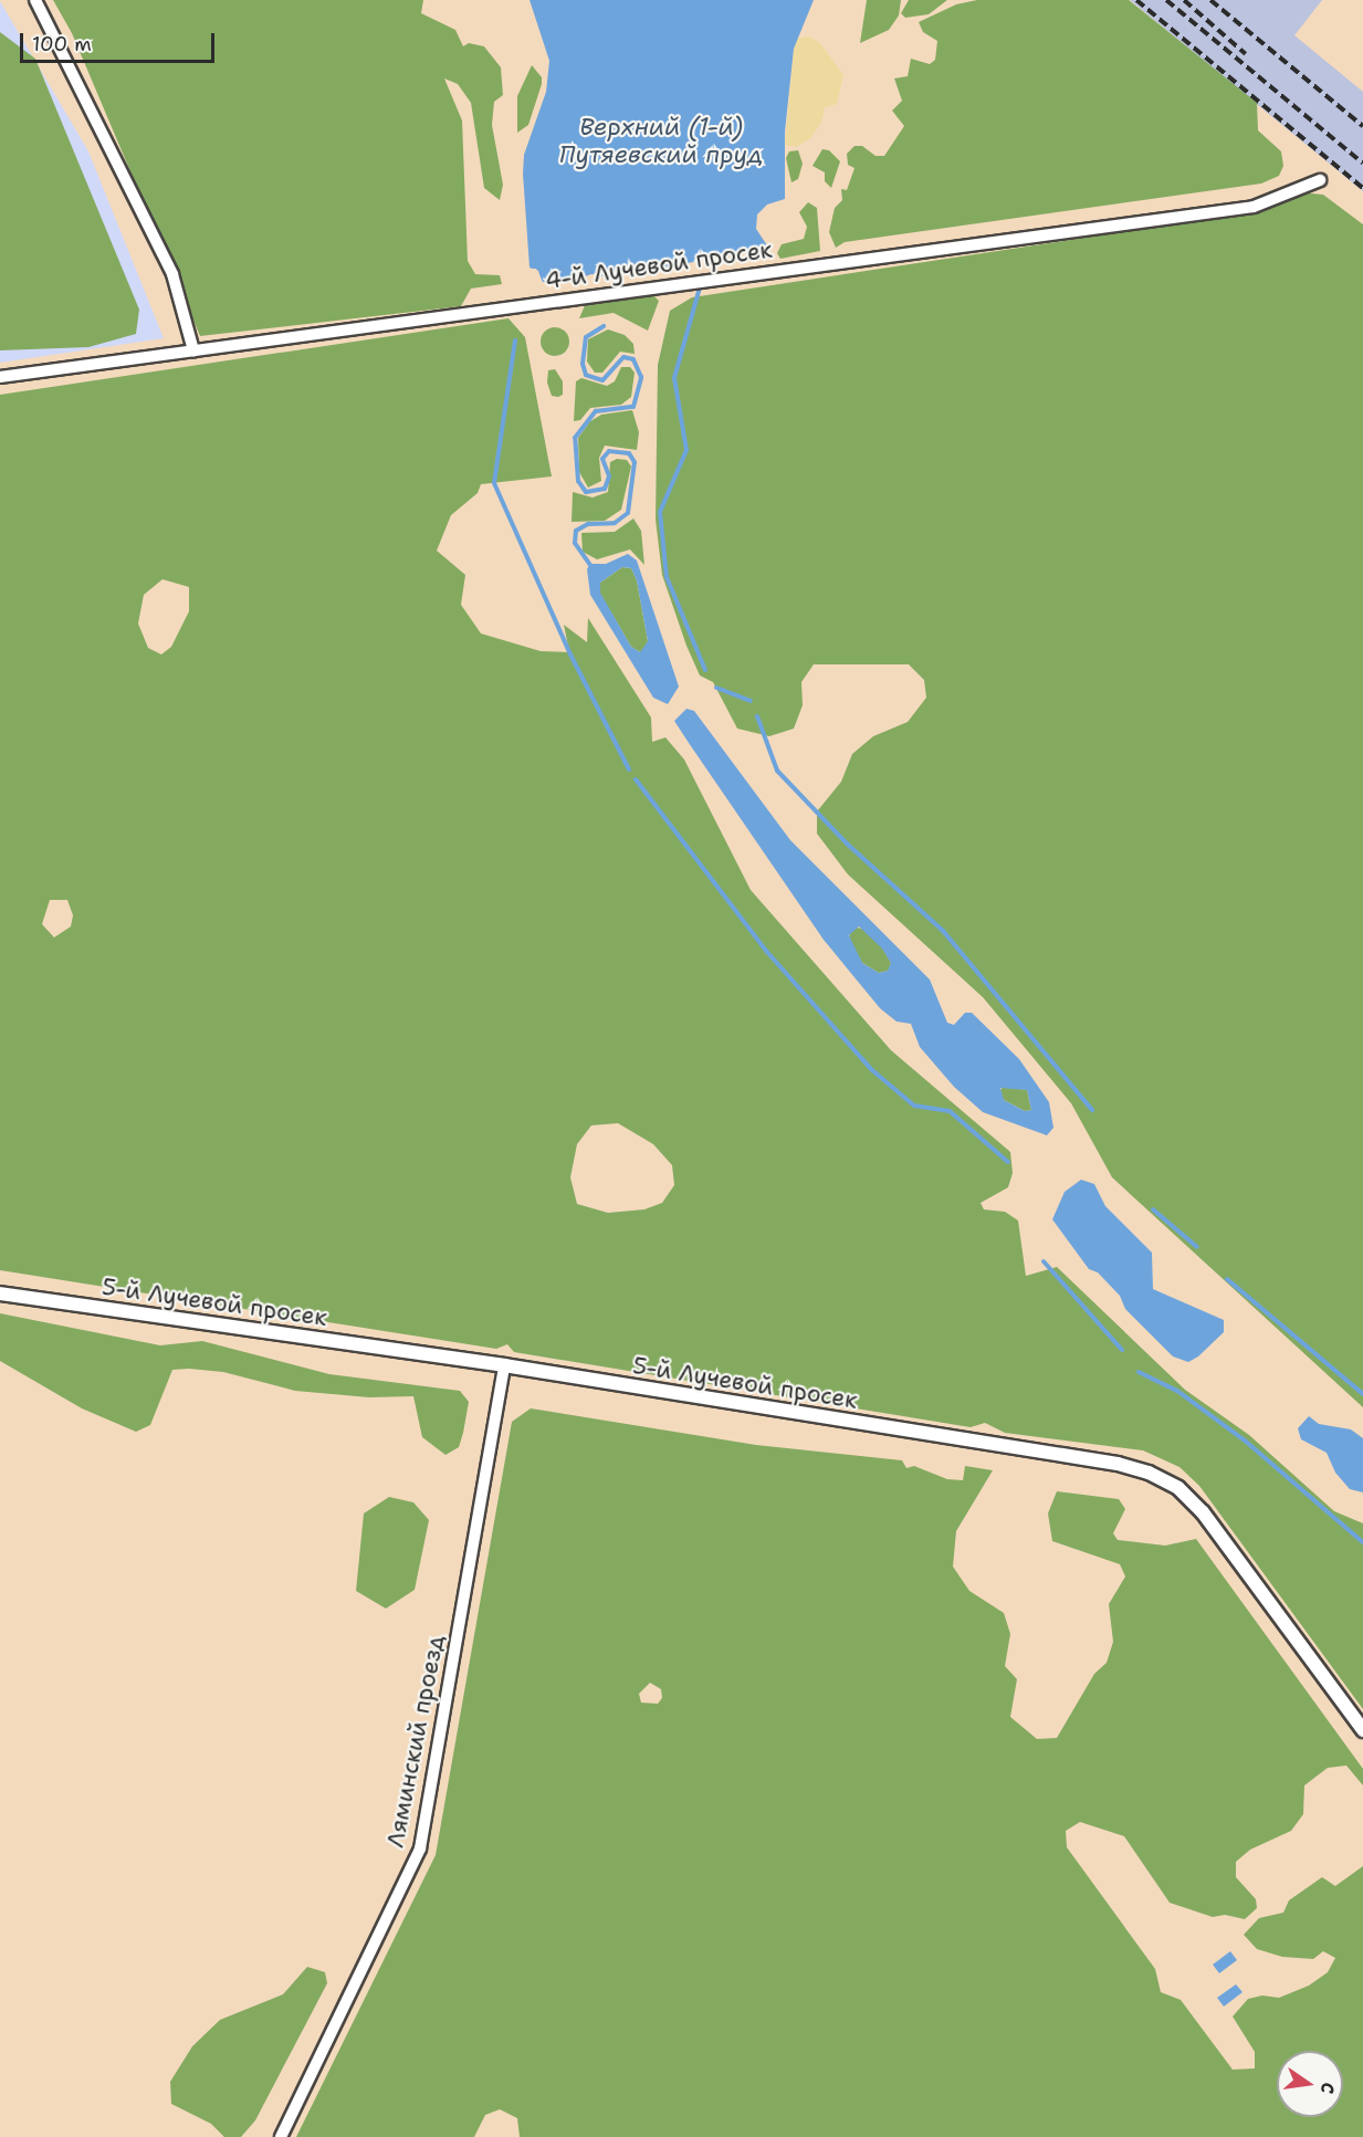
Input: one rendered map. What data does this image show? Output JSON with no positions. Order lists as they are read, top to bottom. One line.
{"streets":{"street":["4-й Лучевой просек","5-й Лучевой просек","Ляминский проезд"]},"crossings":[["5-й Лучевой просек","Ляминский проезд"]],"water":["Верхний (1-й) Путяевский пруд"],"scale_bar":"100 m","north":"right"}
